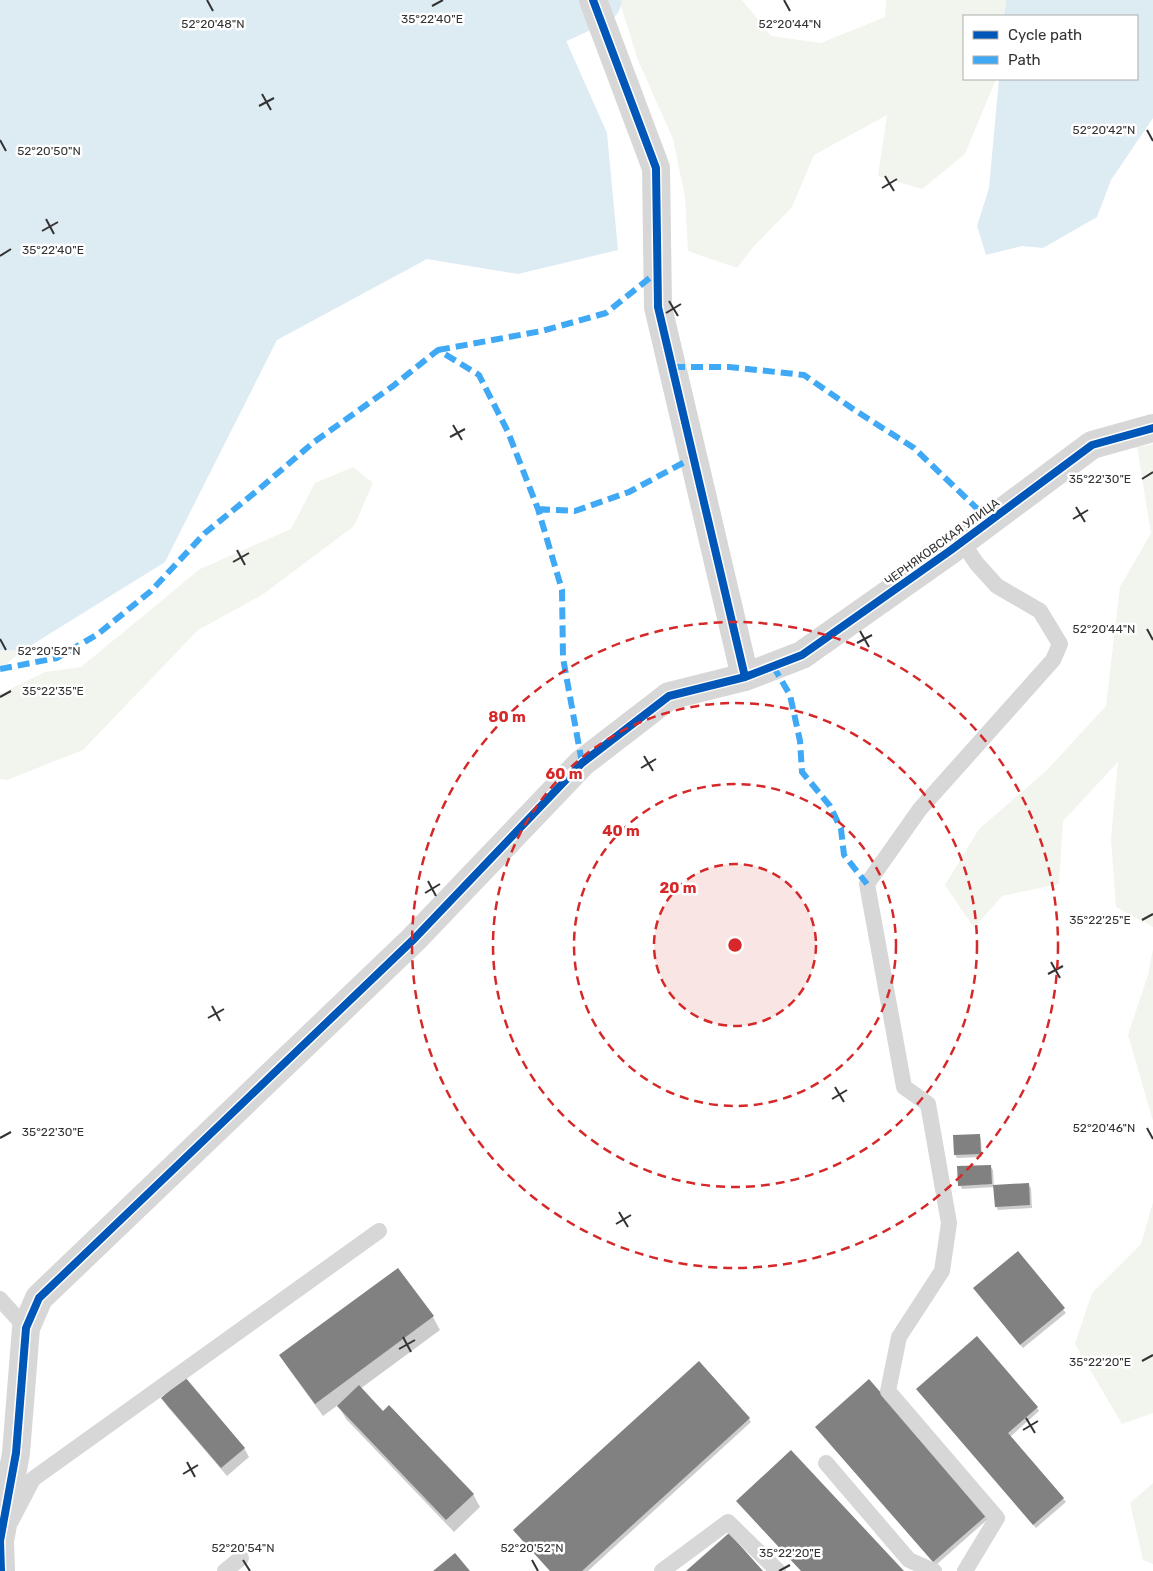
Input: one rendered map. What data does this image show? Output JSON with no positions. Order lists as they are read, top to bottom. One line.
{"streets":{"street":["ЧЕРНЯКОВСКАЯ УЛИЦА"]},"legend":["Cycle path","Path"],"coordinates":["35°22'40\"E","52°20'44\"N","52°20'48\"N","52°20'42\"N","52°20'50\"N","35°22'30\"E","52°20'52\"N","35°22'35\"E","35°22'25\"E","52°20'46\"N","35°22'20\"E","52°20'54\"N"],"rings":["80 m","60 m","40 m","20 m"]}
